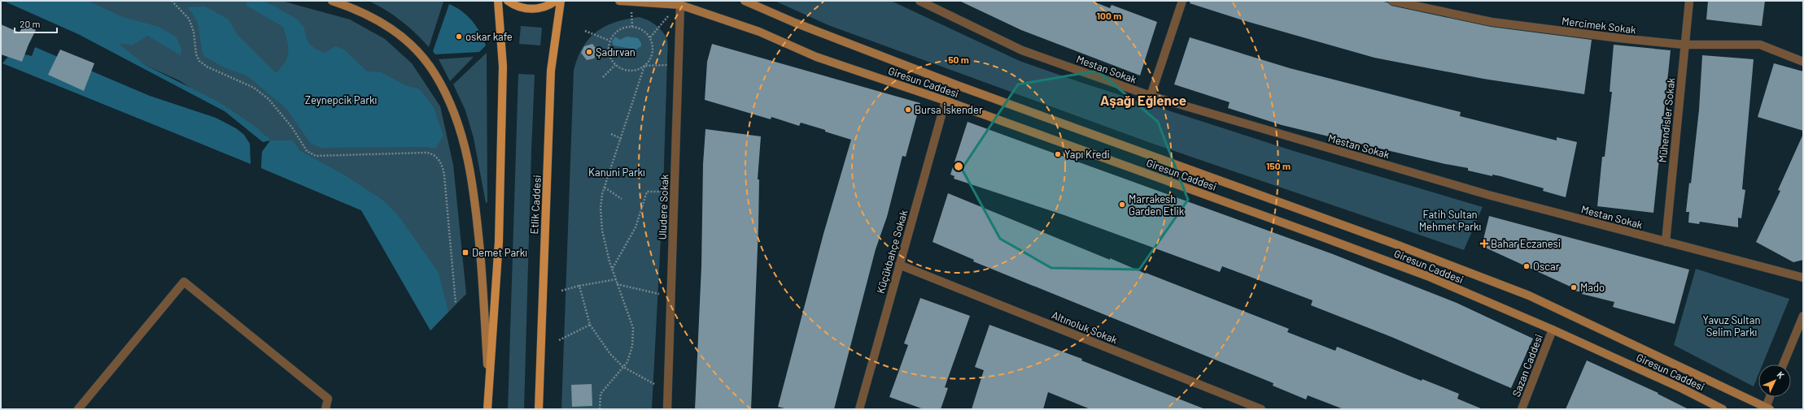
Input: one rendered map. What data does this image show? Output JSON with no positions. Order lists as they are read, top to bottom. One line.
{"streets":{"main road":["Giresun Caddesi","Etlik Caddesi"],"street":["Mercimek Sokak","Mestan Sokak","Mühendisler Sokak","Uludere Sokak","Küçükbahçe Sokak","Altınoluk Sokak","Sazan Caddesi"]},"crossings":[["Mercimek Sokak","Mühendisler Sokak"],["Mestan Sokak","Mühendisler Sokak"],["Giresun Caddesi","Uludere Sokak"],["Giresun Caddesi","Küçükbahçe Sokak"],["Giresun Caddesi","Sazan Caddesi"],["Küçükbahçe Sokak","Altınoluk Sokak"]],"districts":["Aşağı Eğlence"],"parks":["Zeynepcik Parkı","Kanuni Parkı","Fatih Sultan Mehmet Parkı","Yavuz Sultan Selim Parkı"],"places":{"other":["oskar kafe","Şadırvan","Bursa İskender","Yapı Kredi","Marrakesh Garden Etlik","Oscar","Mado"],"health":["Bahar Eczanesi"],"transit":["Demet Parkı"]},"scale_bar":"20 m","north":"top right","rings":["100 m","50 m","150 m"]}
